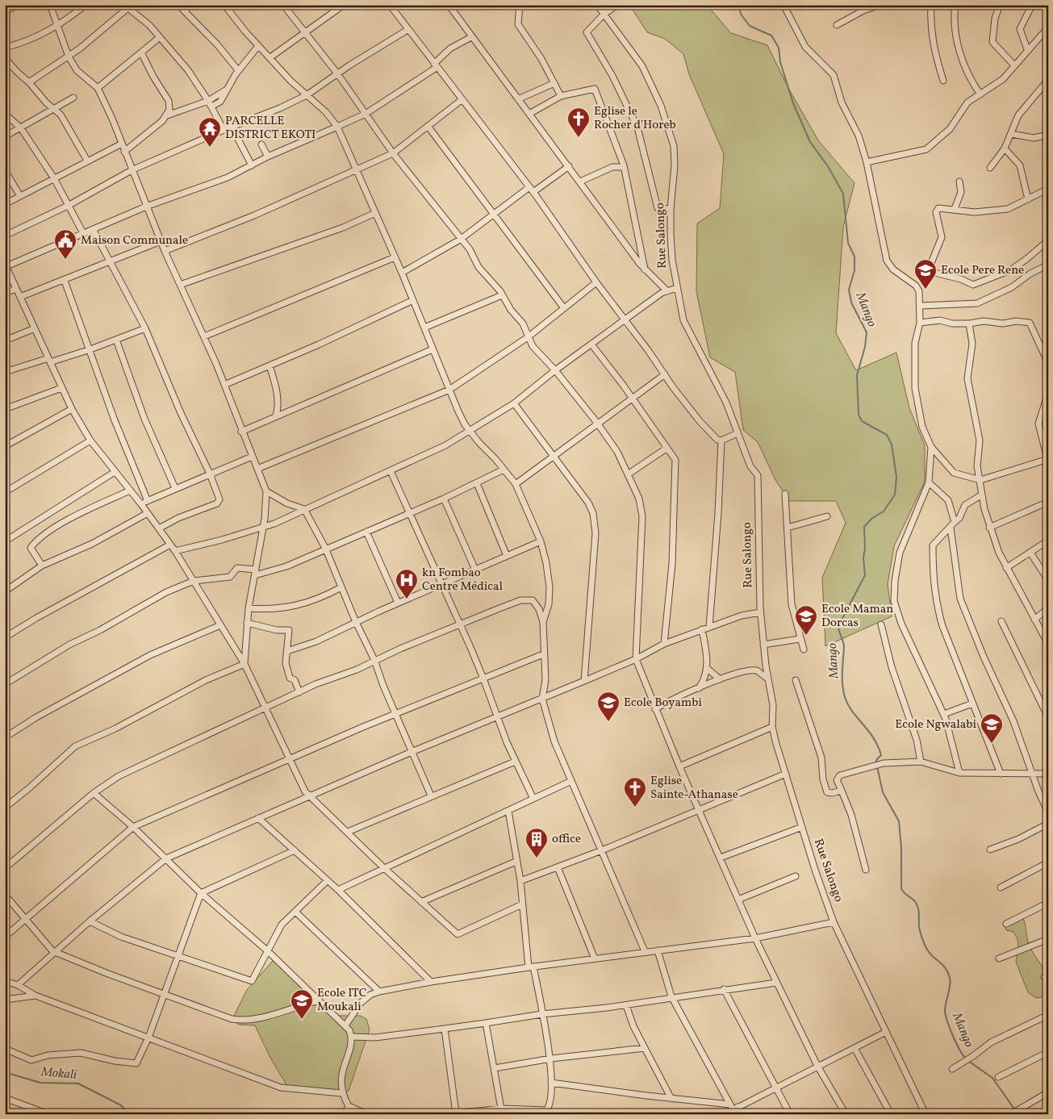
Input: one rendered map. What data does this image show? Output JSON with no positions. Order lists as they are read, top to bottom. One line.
{"streets":{"street":["Rue Salongo"]},"water":["Mango","Mokali"],"places":{"church":["Eglise le Rocher d'Horeb","Eglise Sainte-Athanase"],"temple":["PARCELLE DISTRICT EKOTI"],"public building":["Maison Communale"],"school or university":["Ecole Pere Rene","Ecole Maman Dorcas","Ecole Boyambi","Ecole Ngwalabi","Ecole ITC Moukali"],"hospital":["kn Fombao Centre Médical"],"building":["office"]}}
